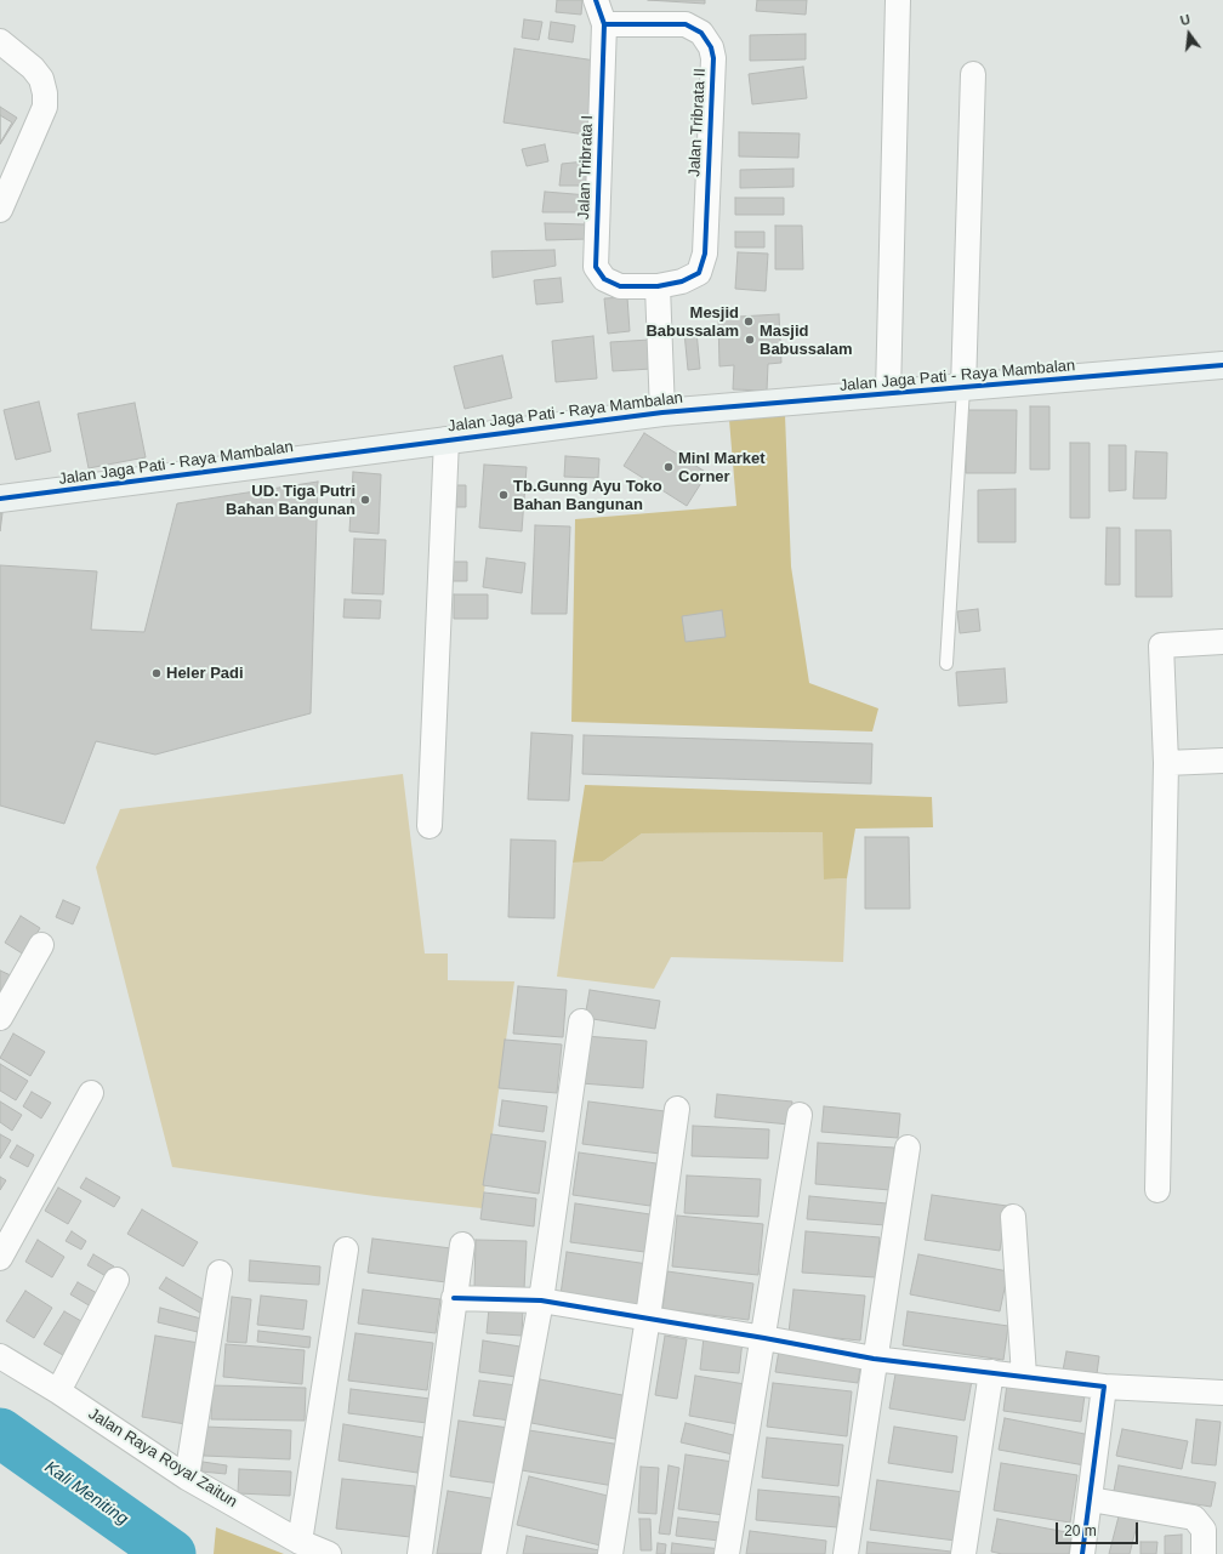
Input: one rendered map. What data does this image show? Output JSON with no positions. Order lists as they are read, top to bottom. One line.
{"streets":{"street":["Jalan Tribrata II","Jalan Tribrata I","Jalan Jaga Pati - Raya Mambalan","Jalan Raya Royal Zaitun"]},"crossings":[["Jalan Tribrata II","Jalan Tribrata I"]],"water":["Kali Meniting"],"places":["Mesjid Babussalam","Masjid Babussalam","Minl Market Corner","Tb.Gunng Ayu Toko Bahan Bangunan","UD. Tiga Putri Bahan Bangunan","Heler Padi"],"scale_bar":"20 m","north":"top"}
